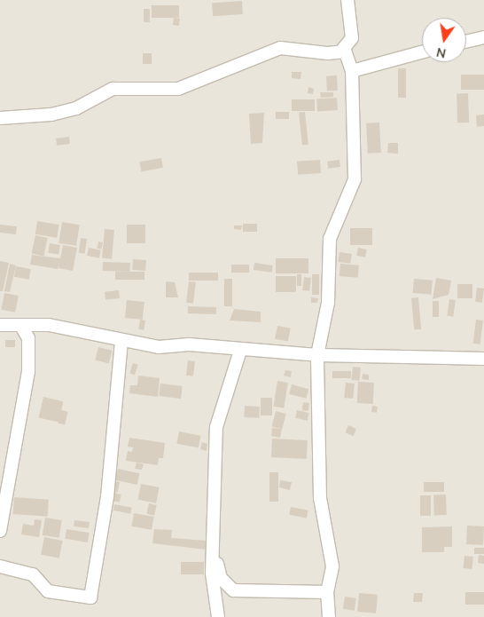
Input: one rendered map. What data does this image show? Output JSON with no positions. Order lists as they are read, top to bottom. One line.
{"north":"bottom"}
